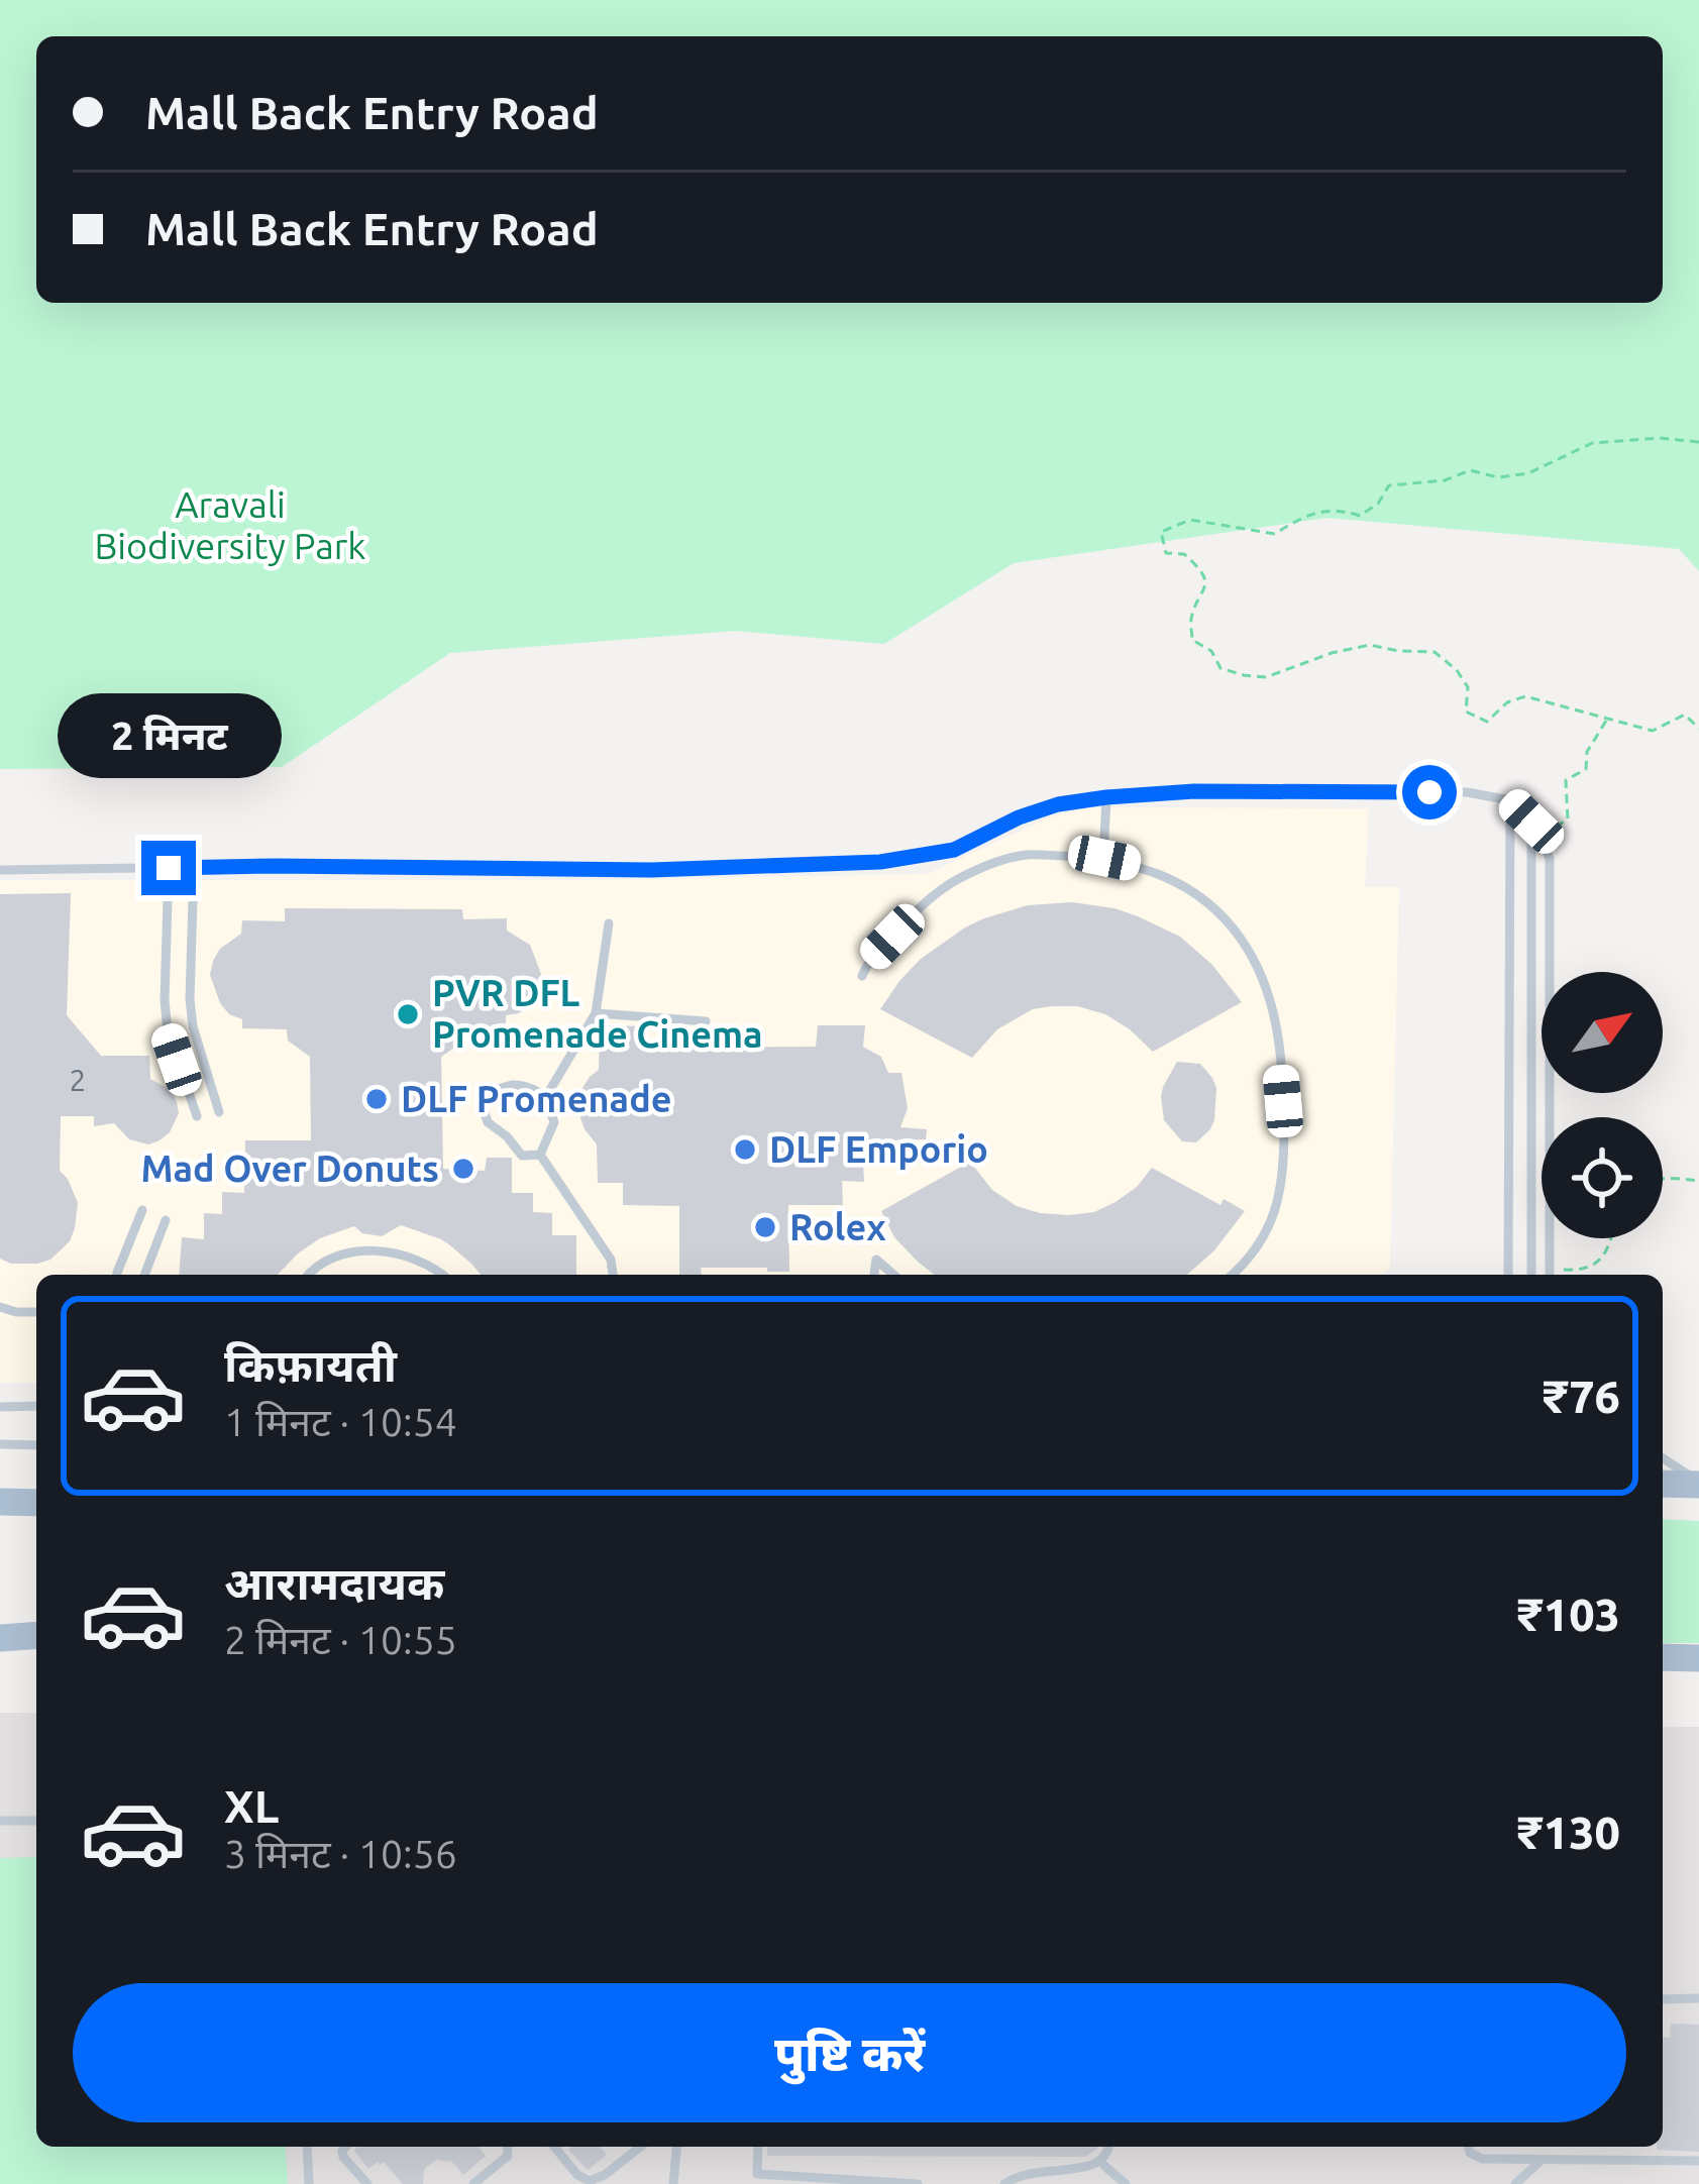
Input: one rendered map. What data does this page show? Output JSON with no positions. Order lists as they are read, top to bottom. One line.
{"parks":["Aravali Biodiversity Park"],"places":["PVR DFL Promenade Cinema","DLF Promenade","DLF Emporio","Mad Over Donuts","Rolex"],"house_numbers":["2"],"north":"top right","page":{"banner":["Mall Back Entry Road","Mall Back Entry Road"],"bubble":"2 मिनट","list":[{"name":"किफ़ायती","note":"1 मिनट · 10:54","value":"₹76"},{"name":"आरामदायक","note":"2 मिनट · 10:55","value":"₹103"},{"name":"XL","note":"3 मिनट · 10:56","value":"₹130"}],"buttons":"पुष्टि करें"}}
